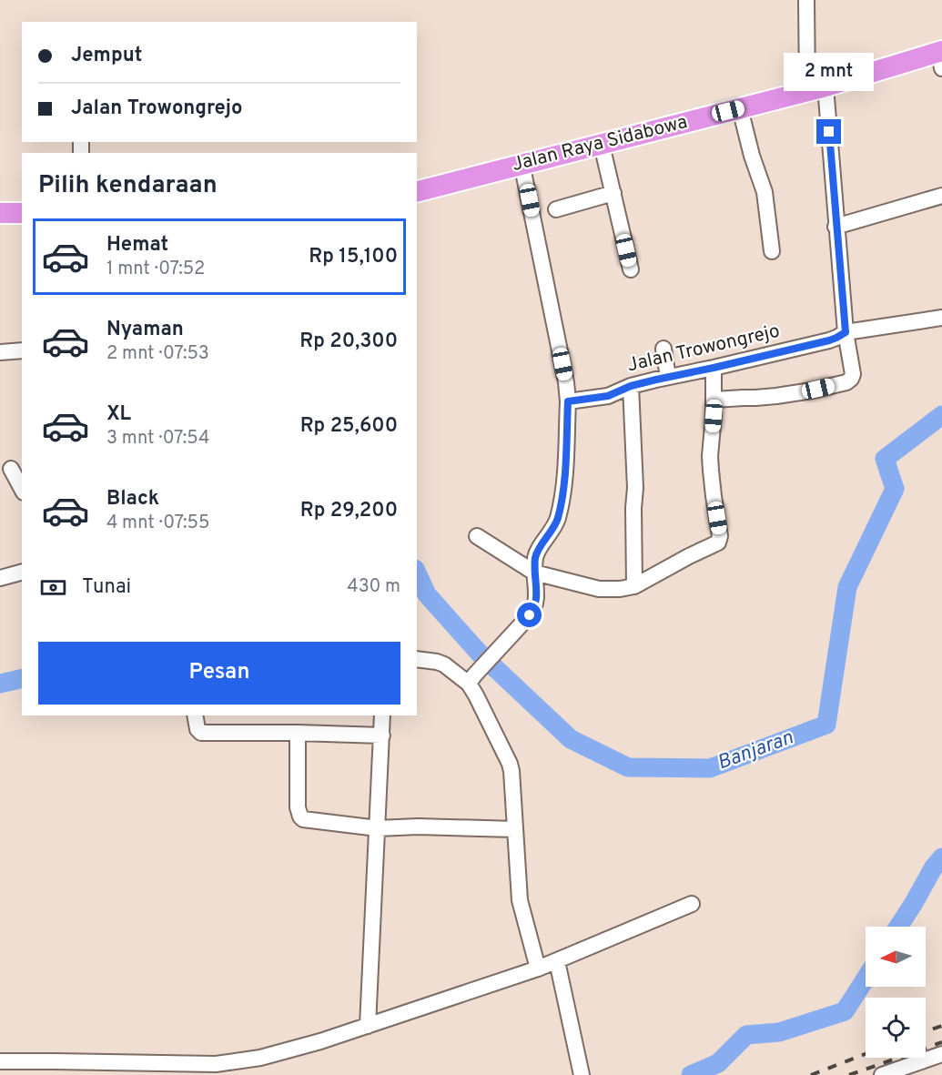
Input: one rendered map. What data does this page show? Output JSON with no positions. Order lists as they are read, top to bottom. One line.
{"streets":{"highway":["Jalan Raya Sidabowa"],"street":["Jalan Trowongrejo"]},"water":["Banjaran"],"north":"left","page":{"banner":["Jemput","Jalan Trowongrejo"],"bubble":"2 mnt","heading":"Pilih kendaraan","list":[{"name":"Hemat","note":"1 mnt · 07:52","value":"Rp 15,100"},{"name":"Nyaman","note":"2 mnt · 07:53","value":"Rp 20,300"},{"name":"XL","note":"3 mnt · 07:54","value":"Rp 25,600"},{"name":"Black","note":"4 mnt · 07:55","value":"Rp 29,200"}],"pay":["Tunai","430 m"],"buttons":"Pesan"}}
